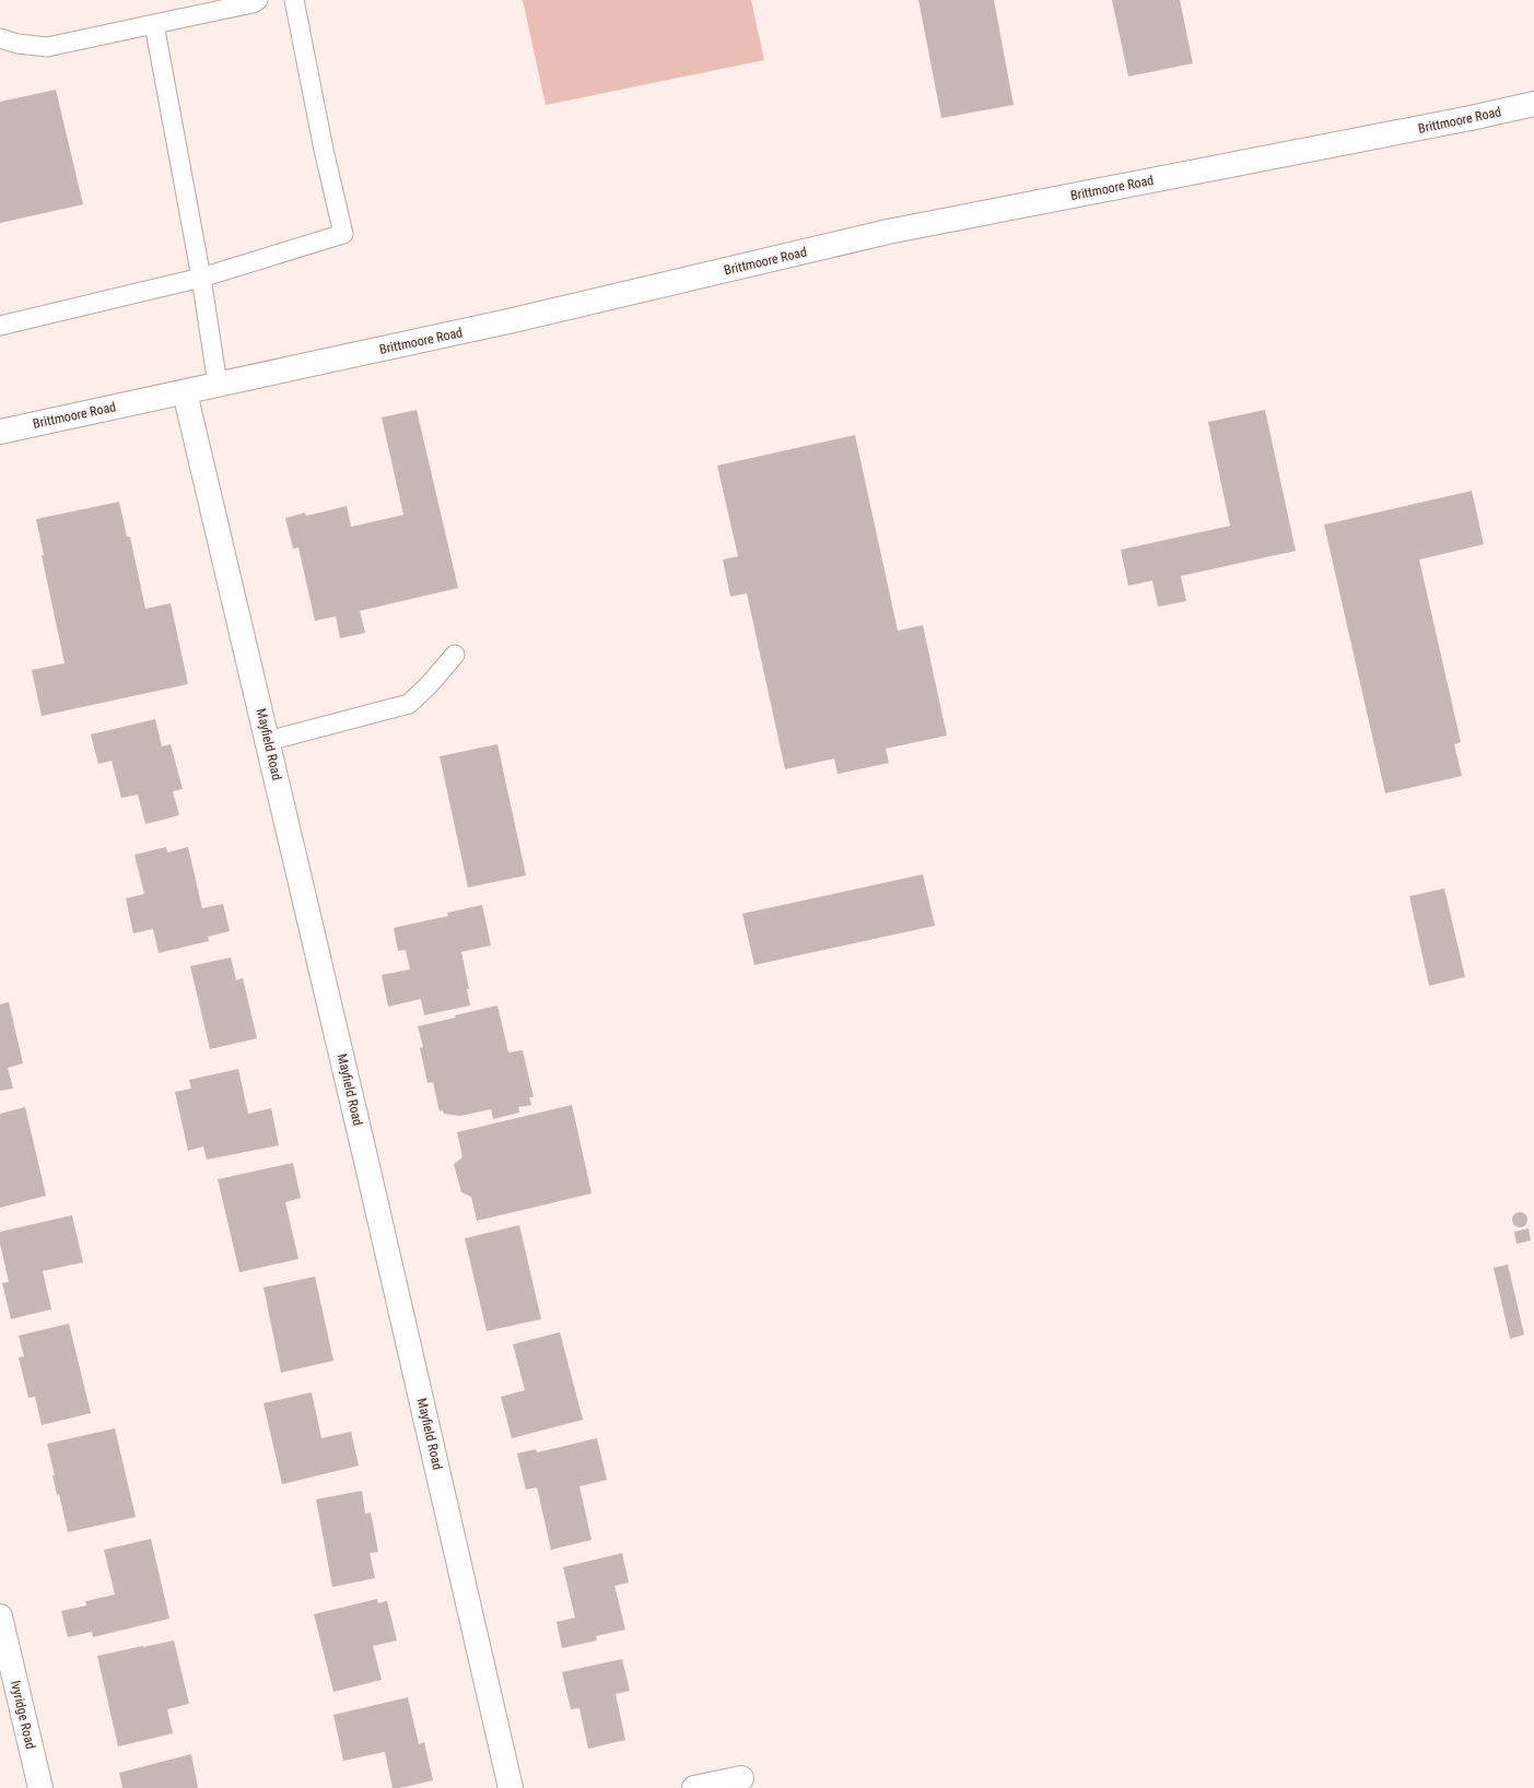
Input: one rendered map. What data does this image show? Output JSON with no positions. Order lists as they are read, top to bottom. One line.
{"streets":{"street":["Brittmoore Road","Mayfield Road","Ivyridge Road"]},"crossings":[["Brittmoore Road","Mayfield Road"]]}
